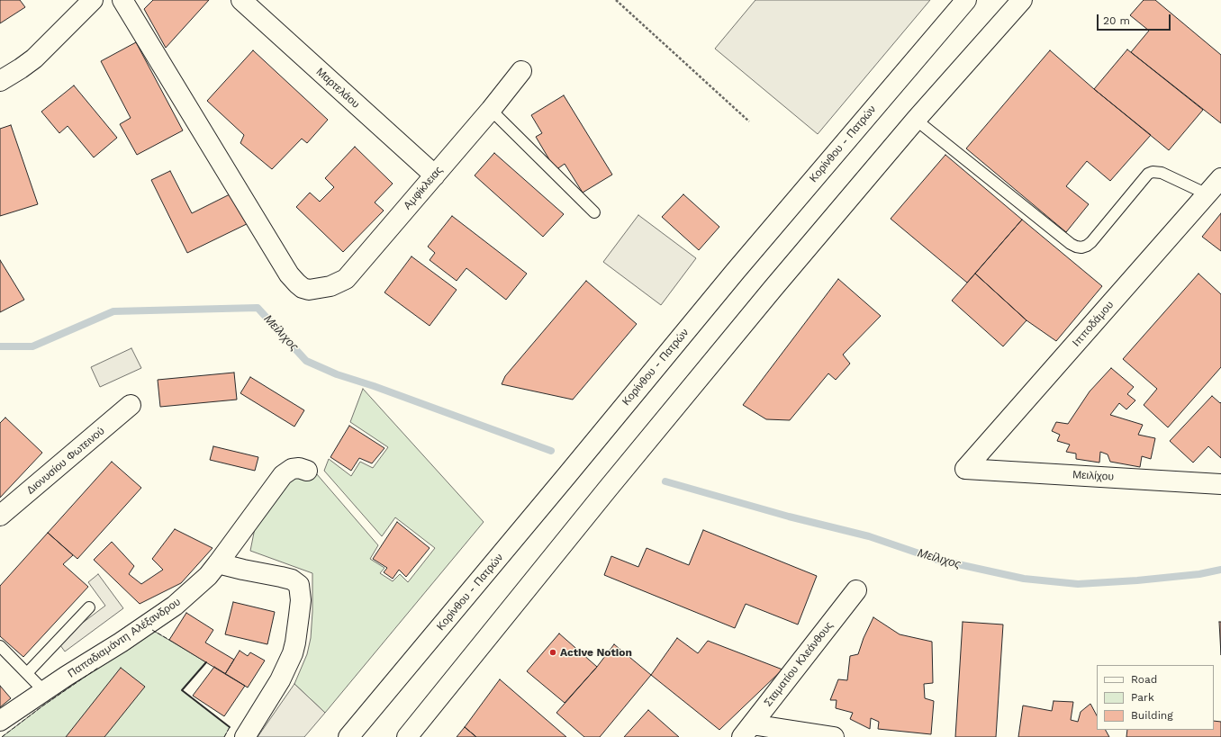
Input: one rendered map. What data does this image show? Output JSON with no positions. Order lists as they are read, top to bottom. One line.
{"streets":{"main road":["Μαρτελάου","Κορίνθου - Πατρών","Αμφίκλειας","Ιπποδάμου","Διονυσίου Φωτεινού","Μειλίχου","Παπαδιαμάντη Αλέξανδρου","Σταματίου Κλεάνθους"]},"crossings":[["Μαρτελάου","Αμφίκλειας"],["Ιπποδάμου","Μειλίχου"]],"water":["Μείλιχος"],"places":["Active Notion"],"legend":["Road","Park","Building"],"scale_bar":"20 m"}
